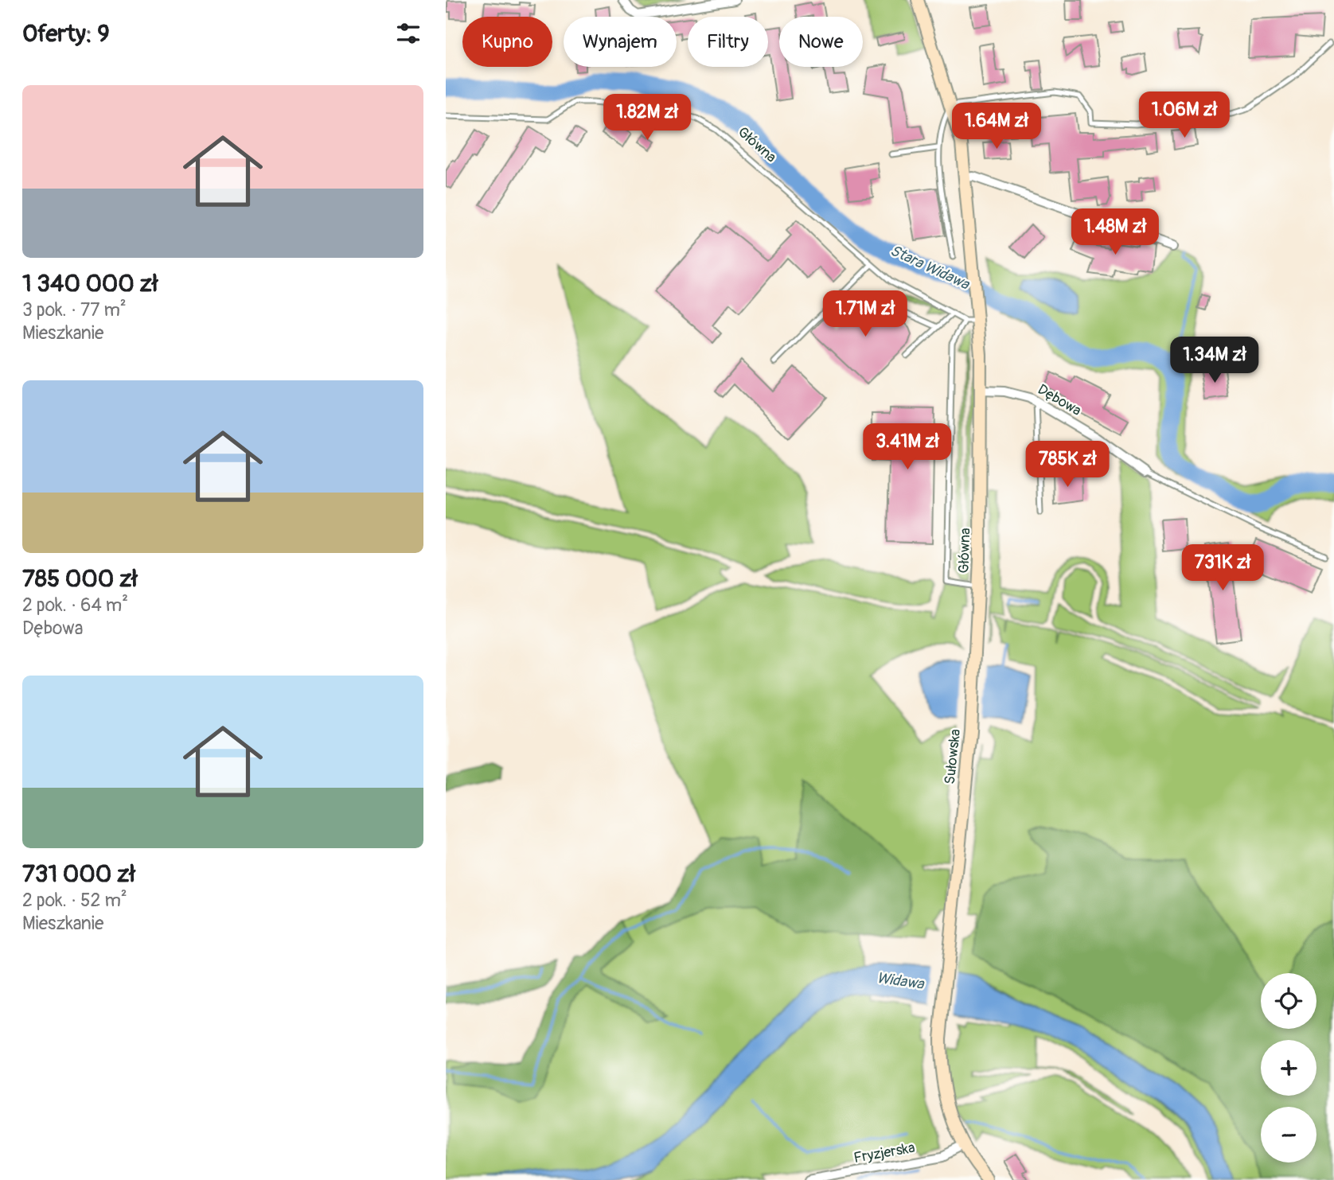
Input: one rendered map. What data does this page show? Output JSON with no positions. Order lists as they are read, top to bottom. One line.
{"streets":{"main road":["Główna","Sułowska"],"street":["Dębowa","Fryzjerska"]},"crossings":[["Główna","Dębowa"],["Główna","Sułowska"],["Sułowska","Fryzjerska"]],"water":["Stara Widawa","Widawa"],"page":{"heading":"Oferty: 9","chip":["Kupno","Wynajem","Filtry","Nowe"],"list":[{"name":"1 340 000 zł","note":"3 pok. · 77 m² · Mieszkanie"},{"name":"785 000 zł","note":"2 pok. · 64 m² · Dębowa"},{"name":"731 000 zł","note":"2 pok. · 52 m² · Mieszkanie"}],"price":["1.06M zł","1.82M zł","1.64M zł","1.48M zł","1.71M zł","1.34M zł","3.41M zł","785K zł","731K zł"],"map_buttons":["+","−"]}}
